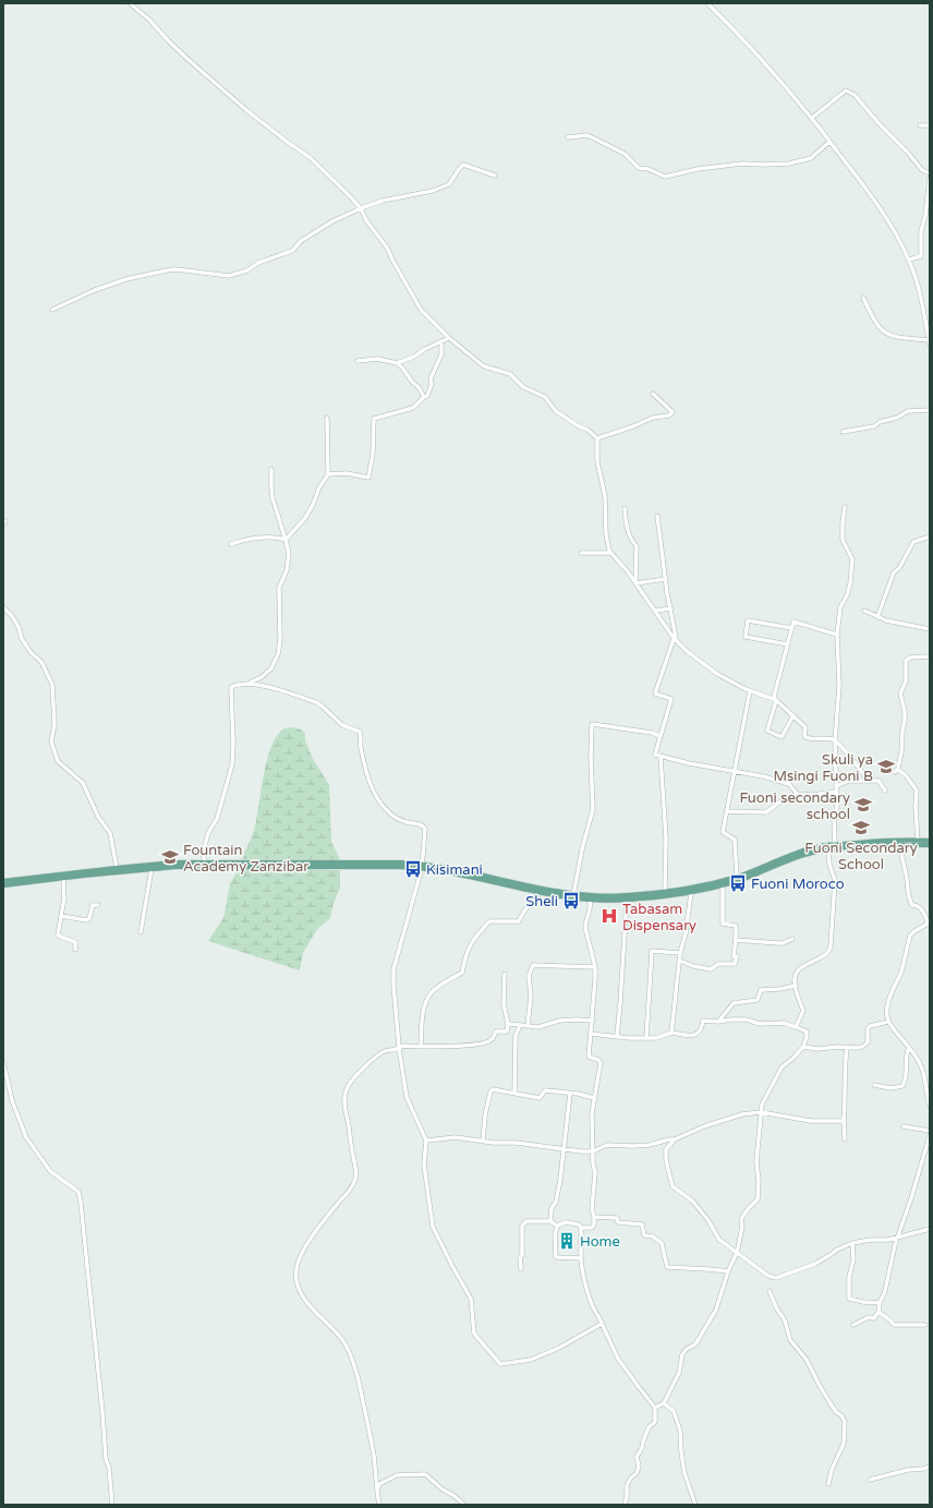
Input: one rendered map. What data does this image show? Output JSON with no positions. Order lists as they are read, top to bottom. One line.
{"places":{"school or university":["Skuli ya Msingi Fuoni B","Fuoni secondary school","Fuoni Secondary School","Fountain Academy Zanzibar"],"bus stop":["Kisimani","Fuoni Moroco","Sheli"],"hospital":["Tabasam Dispensary"],"building":["Home"]}}
